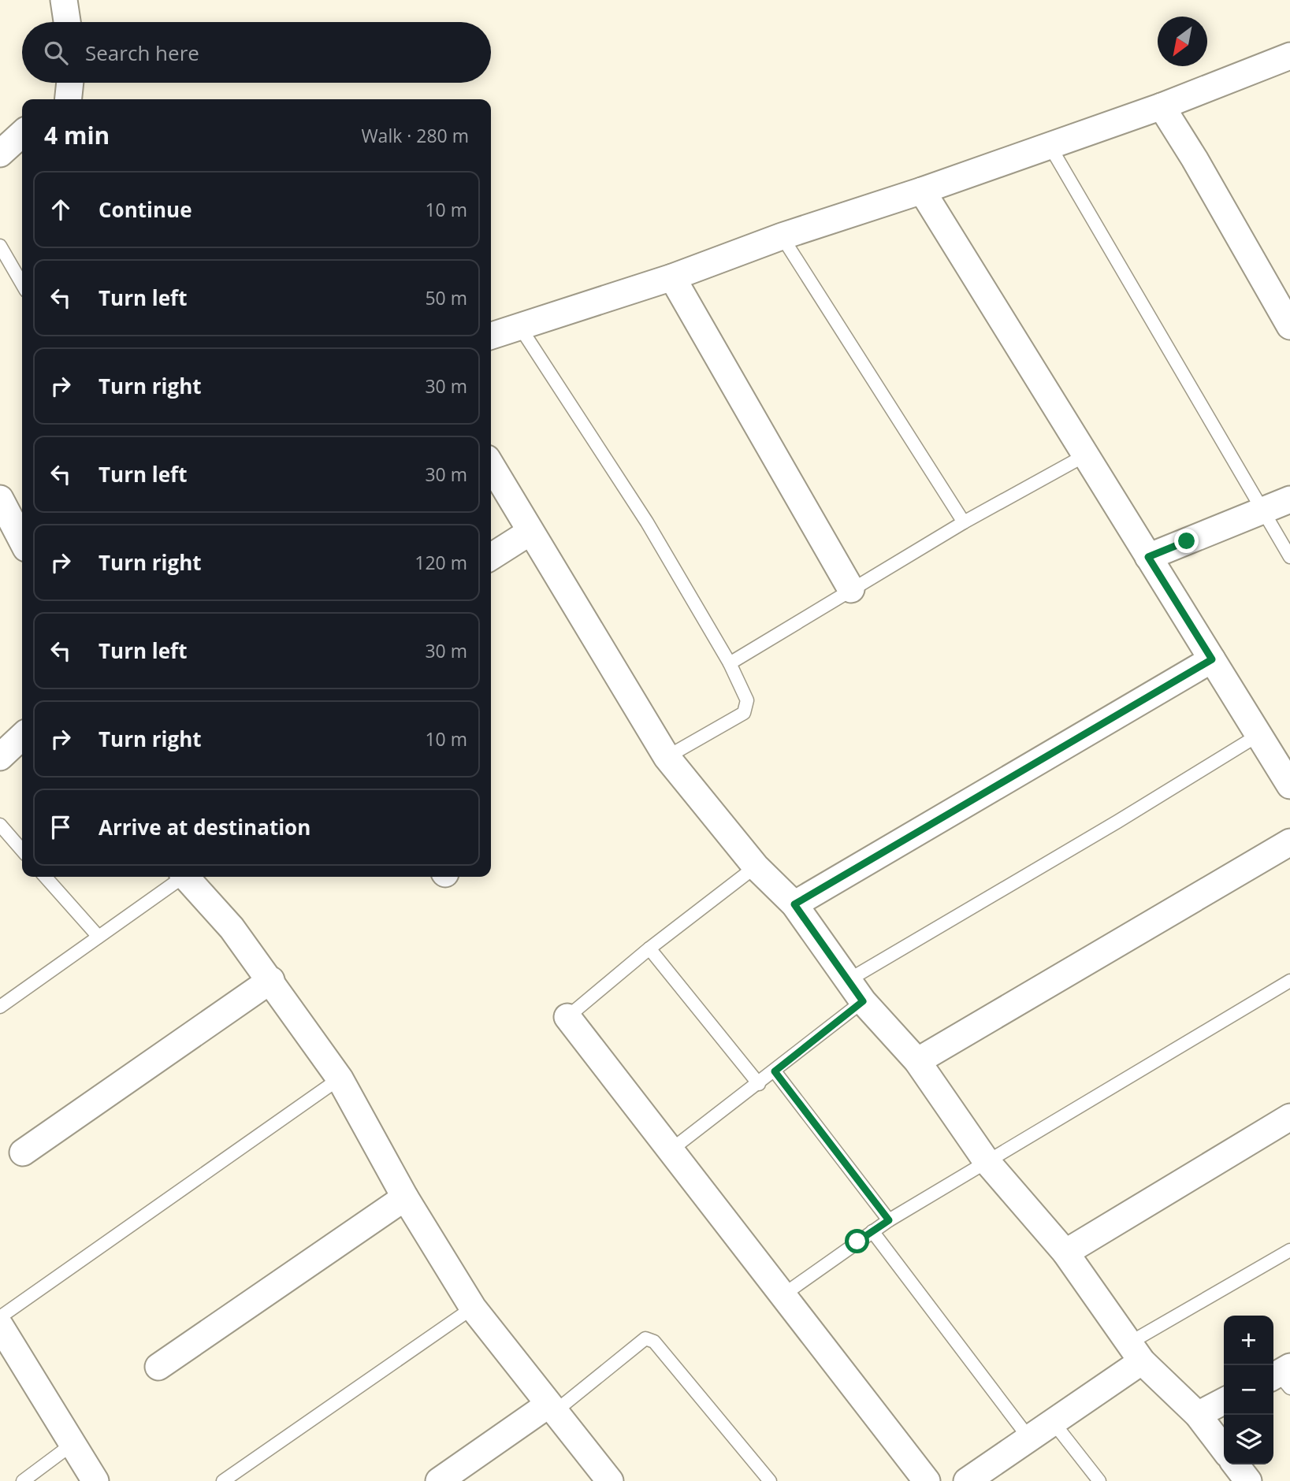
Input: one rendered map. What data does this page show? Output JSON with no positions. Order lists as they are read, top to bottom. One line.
{"north":"bottom left","page":{"search":"Search here","heading":["4 min","Walk · 280 m"],"list":[["Continue","10 m"],["Turn left","50 m"],["Turn right","30 m"],["Turn left","30 m"],["Turn right","120 m"],["Turn left","30 m"],["Turn right","10 m"],"Arrive at destination"],"map_buttons":["+","−"]}}
